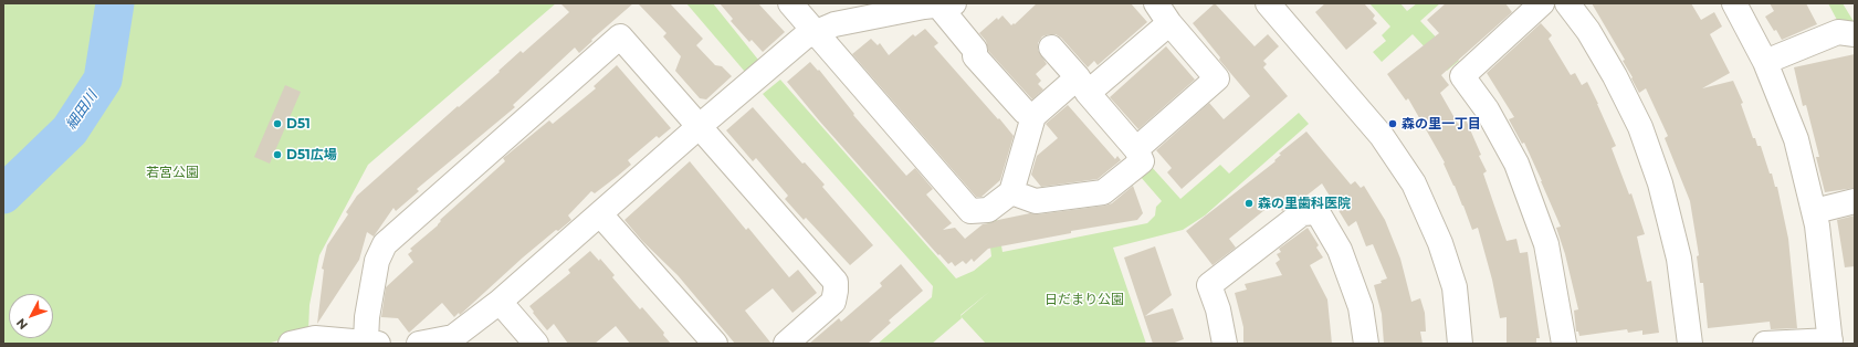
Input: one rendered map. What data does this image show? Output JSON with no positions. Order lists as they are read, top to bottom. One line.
{"water":["細田川"],"parks":["若宮公園","日だまり公園"],"places":["D51","森の里一丁目","D51広場","森の里歯科医院"],"north":"bottom left"}
